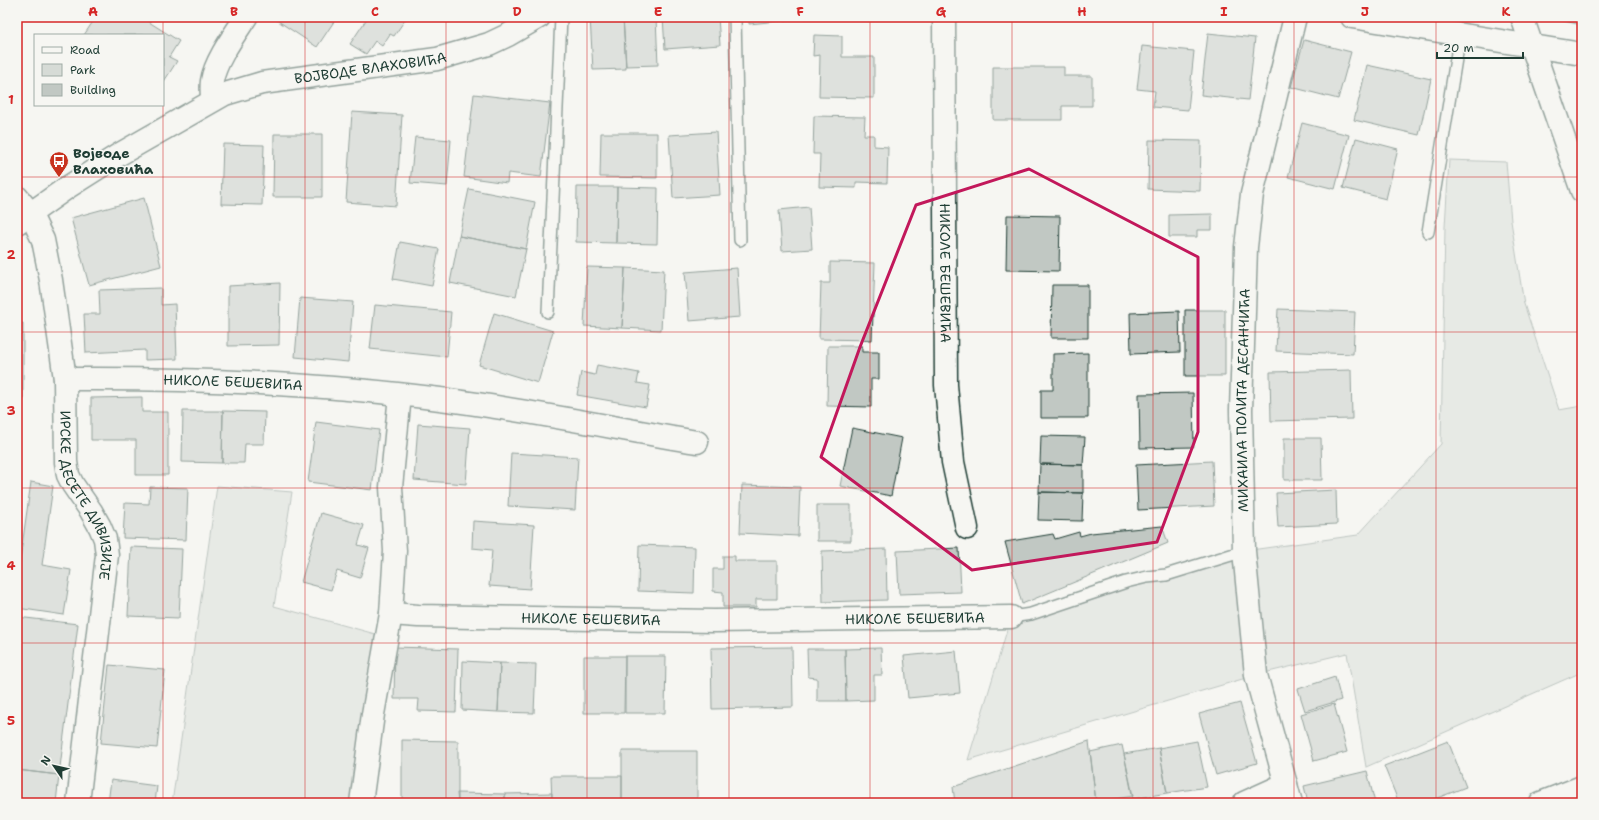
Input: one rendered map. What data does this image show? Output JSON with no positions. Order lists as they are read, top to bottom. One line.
{"streets":{"street":["ВОЈВОДЕ ВЛАХОВИЋА","НИКОЛЕ БЕШЕВИЋА","МИХАИЛА ПОЛИТА ДЕСАНЧИЋА","ИРСКЕ ДЕСЕТЕ ДИВИЗИЈЕ"]},"crossings":[["ВОЈВОДЕ ВЛАХОВИЋА","ИРСКЕ ДЕСЕТЕ ДИВИЗИЈЕ"],["НИКОЛЕ БЕШЕВИЋА","ИРСКЕ ДЕСЕТЕ ДИВИЗИЈЕ"]],"places":{"bus stop":["Војводе Влаховића"]},"legend":["Road","Park","Building"],"scale_bar":"20 m","north":"top left","grid":{"columns":["A","B","C","D","E","F","G","H","I","J","K"],"rows":["1","2","3","4","5"]}}
